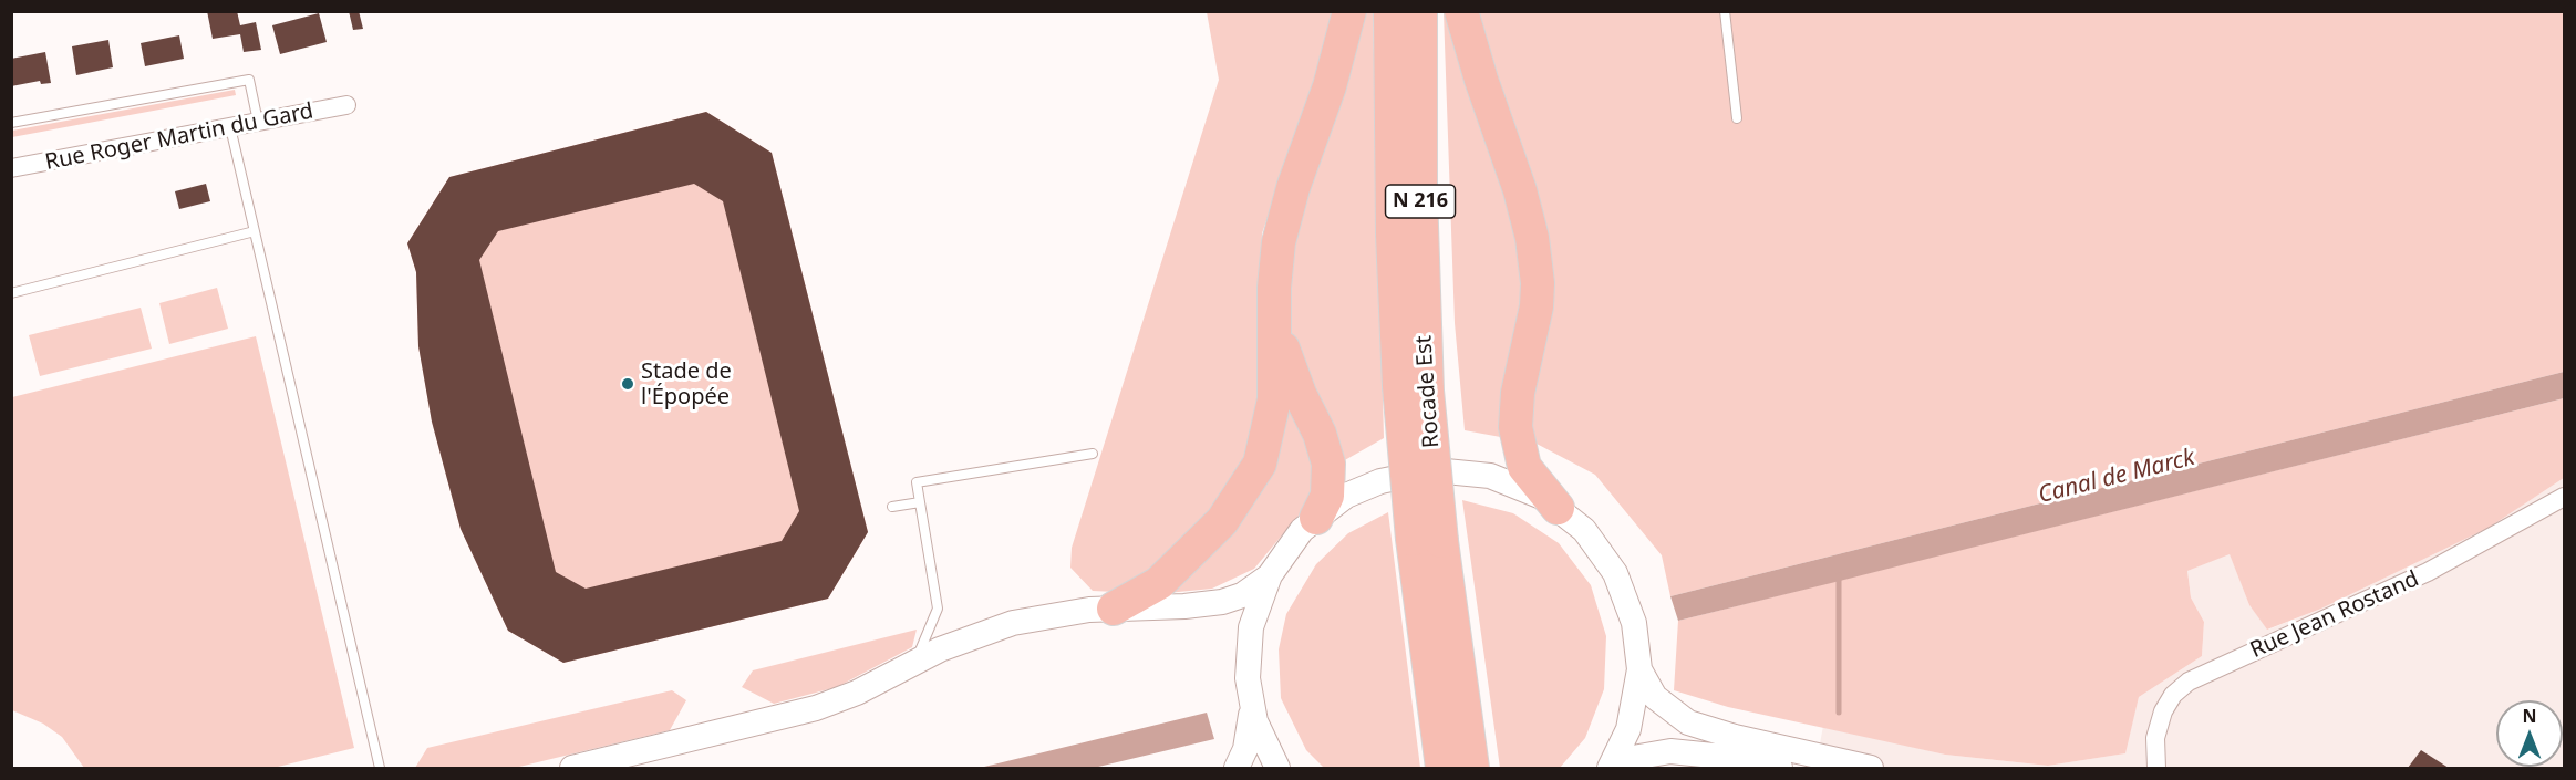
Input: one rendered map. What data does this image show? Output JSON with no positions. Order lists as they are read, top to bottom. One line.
{"streets":{"highway":["N 216","Rocade Est"],"street":["Rue Roger Martin du Gard","Rue Jean Rostand"]},"water":["Canal de Marck"],"places":["Stade de l'Épopée"],"north":"top"}
